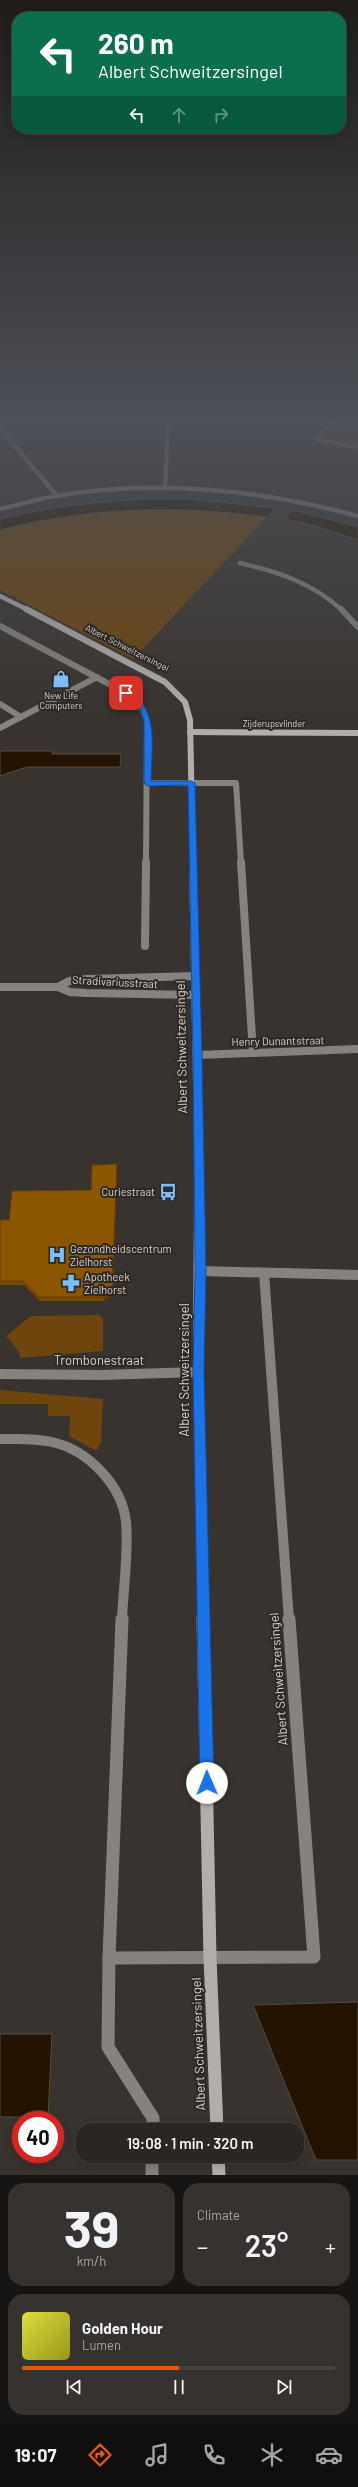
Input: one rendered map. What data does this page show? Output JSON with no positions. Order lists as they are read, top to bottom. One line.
{"streets":{"street":["Albert Schweitzersingel","Zijderupsvlinder","Stradivariusstraat","Henry Dunantstraat","Trombonestraat"]},"crossings":[["Albert Schweitzersingel","Zijderupsvlinder"],["Albert Schweitzersingel","Stradivariusstraat"],["Albert Schweitzersingel","Henry Dunantstraat"],["Albert Schweitzersingel","Trombonestraat"]],"places":{"shop":["New Life Computers"],"bus stop":["Curiestraat"],"hospital":["Gezondheidscentrum Zielhorst"],"pharmacy":["Apotheek Zielhorst"]},"page":{"turn":["260 m","Albert Schweitzersingel"],"limit":"40","trip":"19:08 · 1 min · 320 m","tile":[["39","km/h"],"Climate"],"heat":["−","23°","+"],"song":["Golden Hour","Lumen"],"tabs":"19:07"}}
